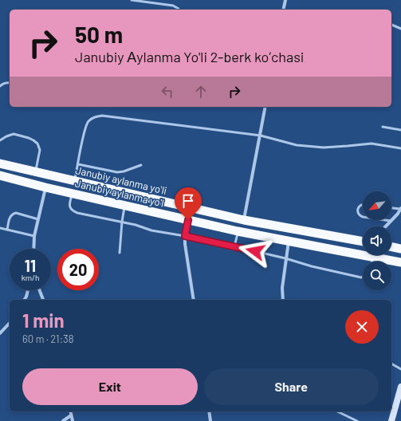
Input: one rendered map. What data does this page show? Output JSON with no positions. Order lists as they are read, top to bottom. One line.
{"streets":{"highway":["Janubiy aylanma yoʻli","Janubiy aylanma yoʻl"]},"north":"bottom left","page":{"turn":["50 m","Janubiy Аylanma Yo'li 2-berk koʼchasi"],"speed":"11 km/h","limit":"20","heading":["1 min","60 m · 21:38"],"buttons":["Exit","Share"]}}
